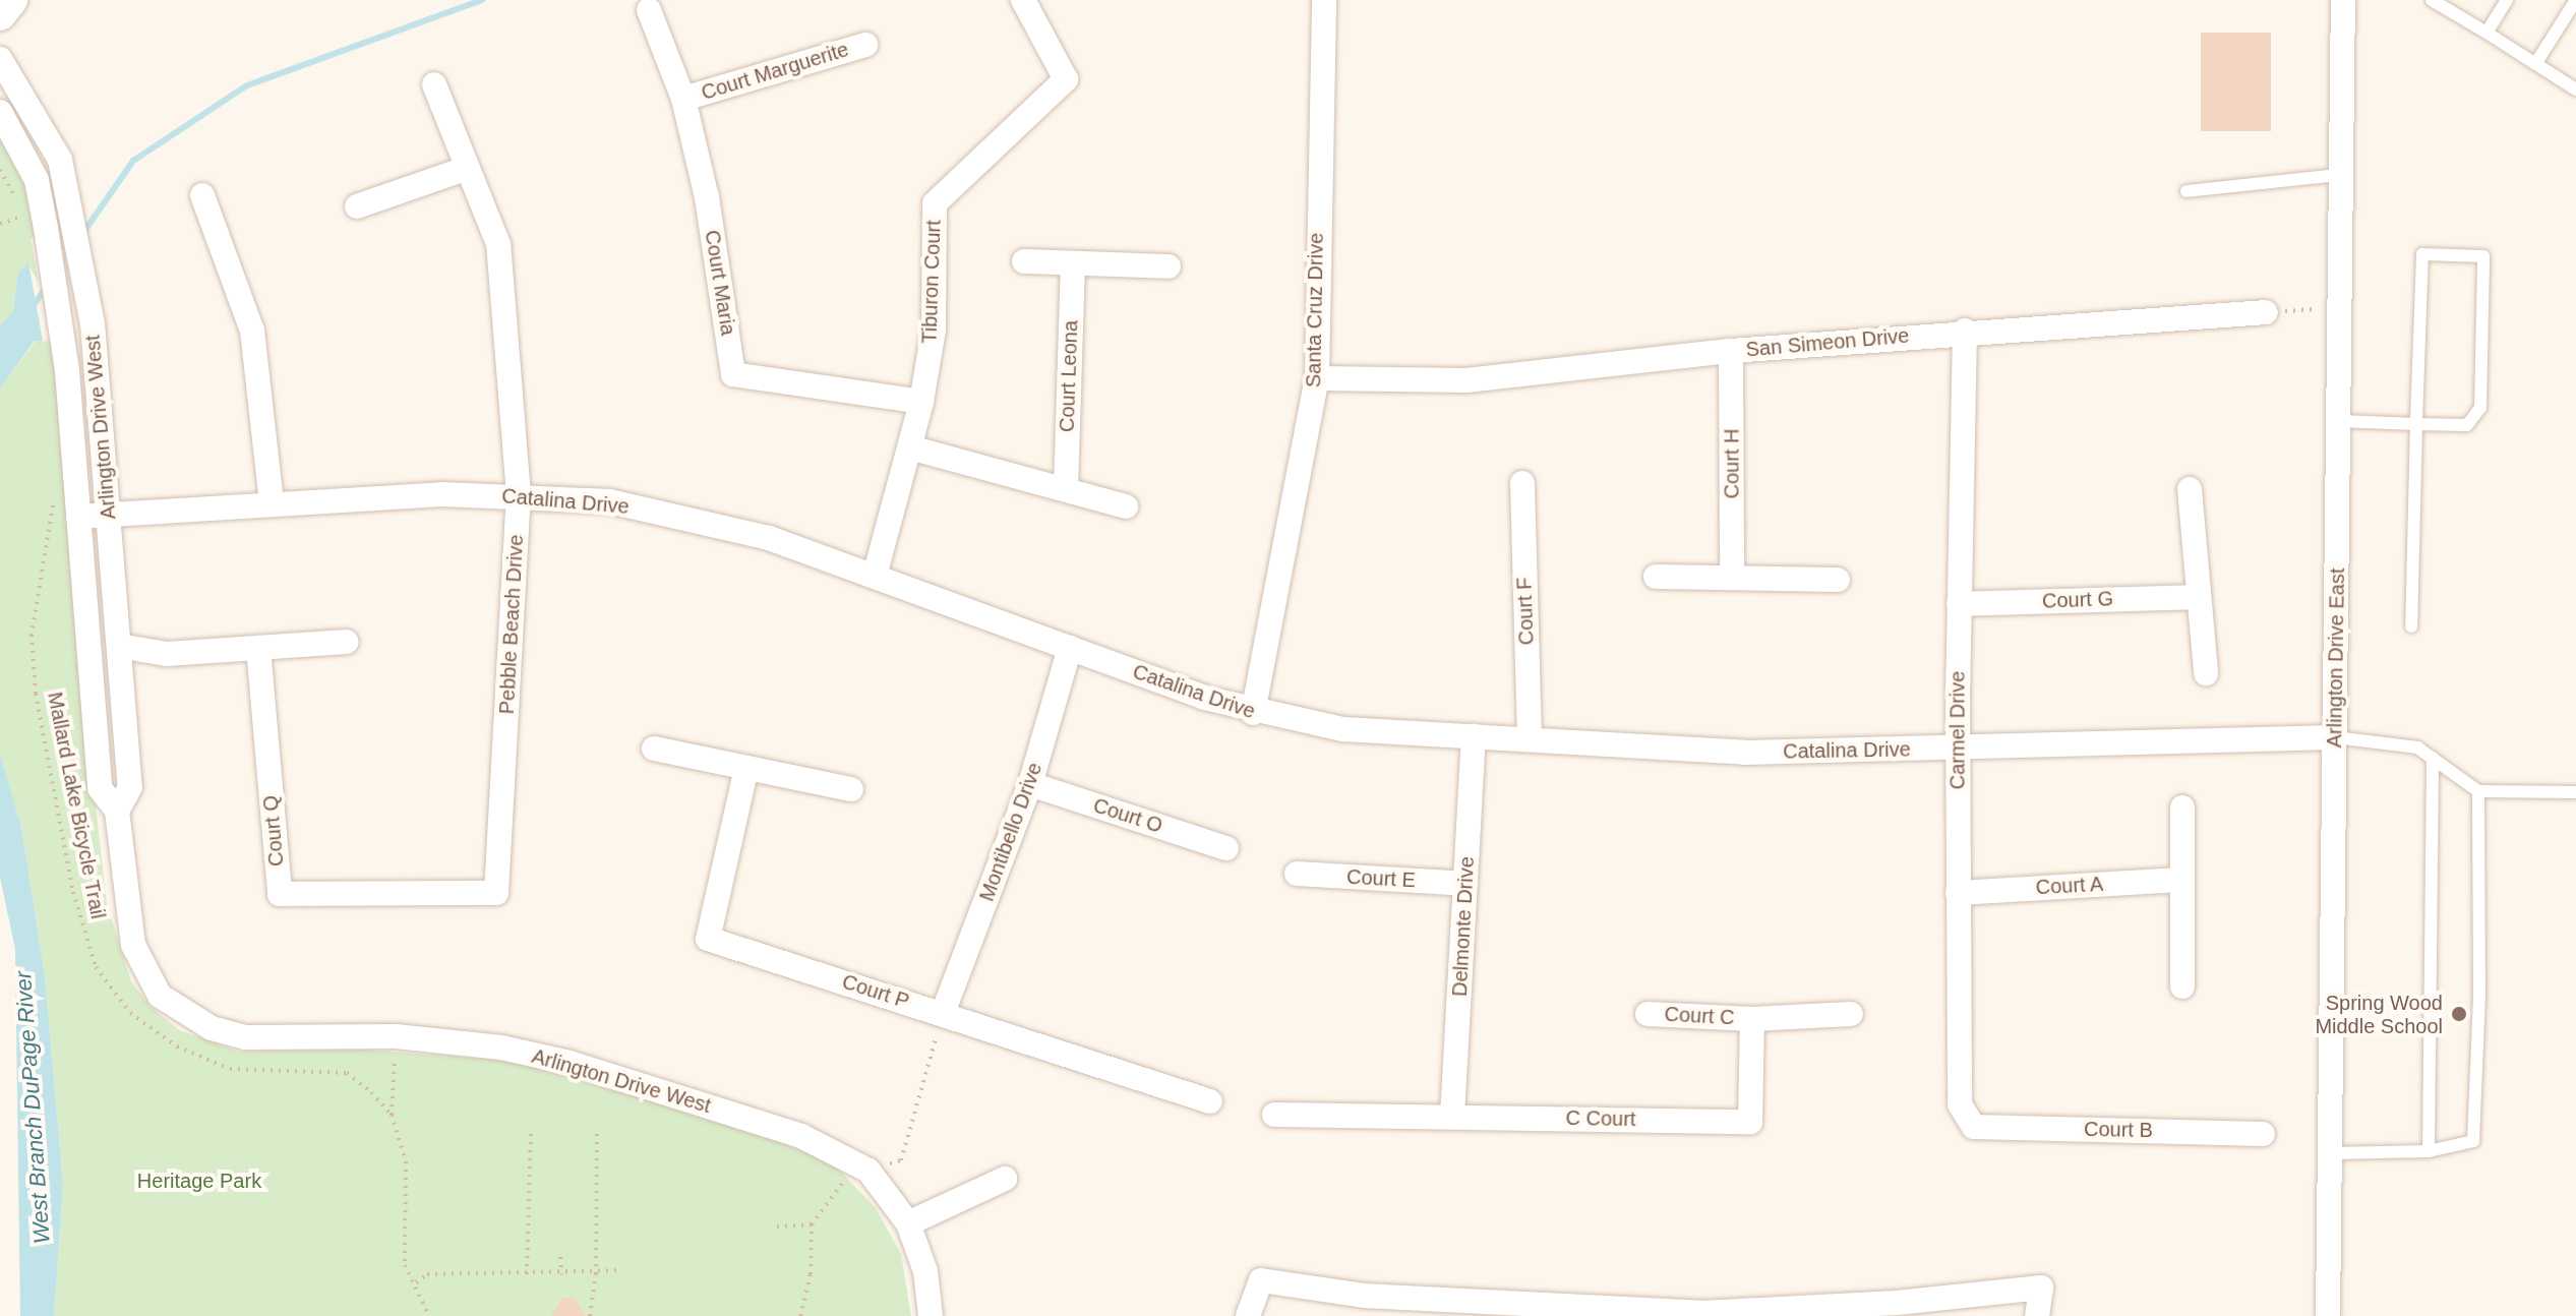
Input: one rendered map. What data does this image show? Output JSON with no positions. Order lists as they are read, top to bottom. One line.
{"streets":{"street":["Court Marguerite","Tiburon Court","Court Maria","Santa Cruz Drive","San Simeon Drive","Court Leona","Arlington Drive West","Court H","Catalina Drive","Court G","Court F","Pebble Beach Drive","Arlington Drive East","Carmel Drive","Court O","Court Q","Montibello Drive","Court E","Court A","Delmonte Drive","Court P","Court C","C Court","Court B"],"path":["Mallard Lake Bicycle Trail"]},"crossings":[["Court Marguerite","Court Maria"],["Tiburon Court","Court Maria"],["Tiburon Court","Catalina Drive"],["Santa Cruz Drive","San Simeon Drive"],["Santa Cruz Drive","Catalina Drive"],["San Simeon Drive","Court H"],["San Simeon Drive","Carmel Drive"],["Arlington Drive West","Catalina Drive"],["Catalina Drive","Court F"],["Catalina Drive","Pebble Beach Drive"],["Catalina Drive","Arlington Drive East"],["Catalina Drive","Carmel Drive"],["Catalina Drive","Montibello Drive"],["Catalina Drive","Delmonte Drive"],["Court G","Carmel Drive"],["Pebble Beach Drive","Court Q"],["Carmel Drive","Court A"],["Carmel Drive","Court B"],["Court O","Montibello Drive"],["Montibello Drive","Court P"],["Court E","Delmonte Drive"],["Delmonte Drive","C Court"],["Court C","C Court"]],"water":["West Branch DuPage River"],"parks":["Heritage Park"],"places":["Spring Wood Middle School"]}
